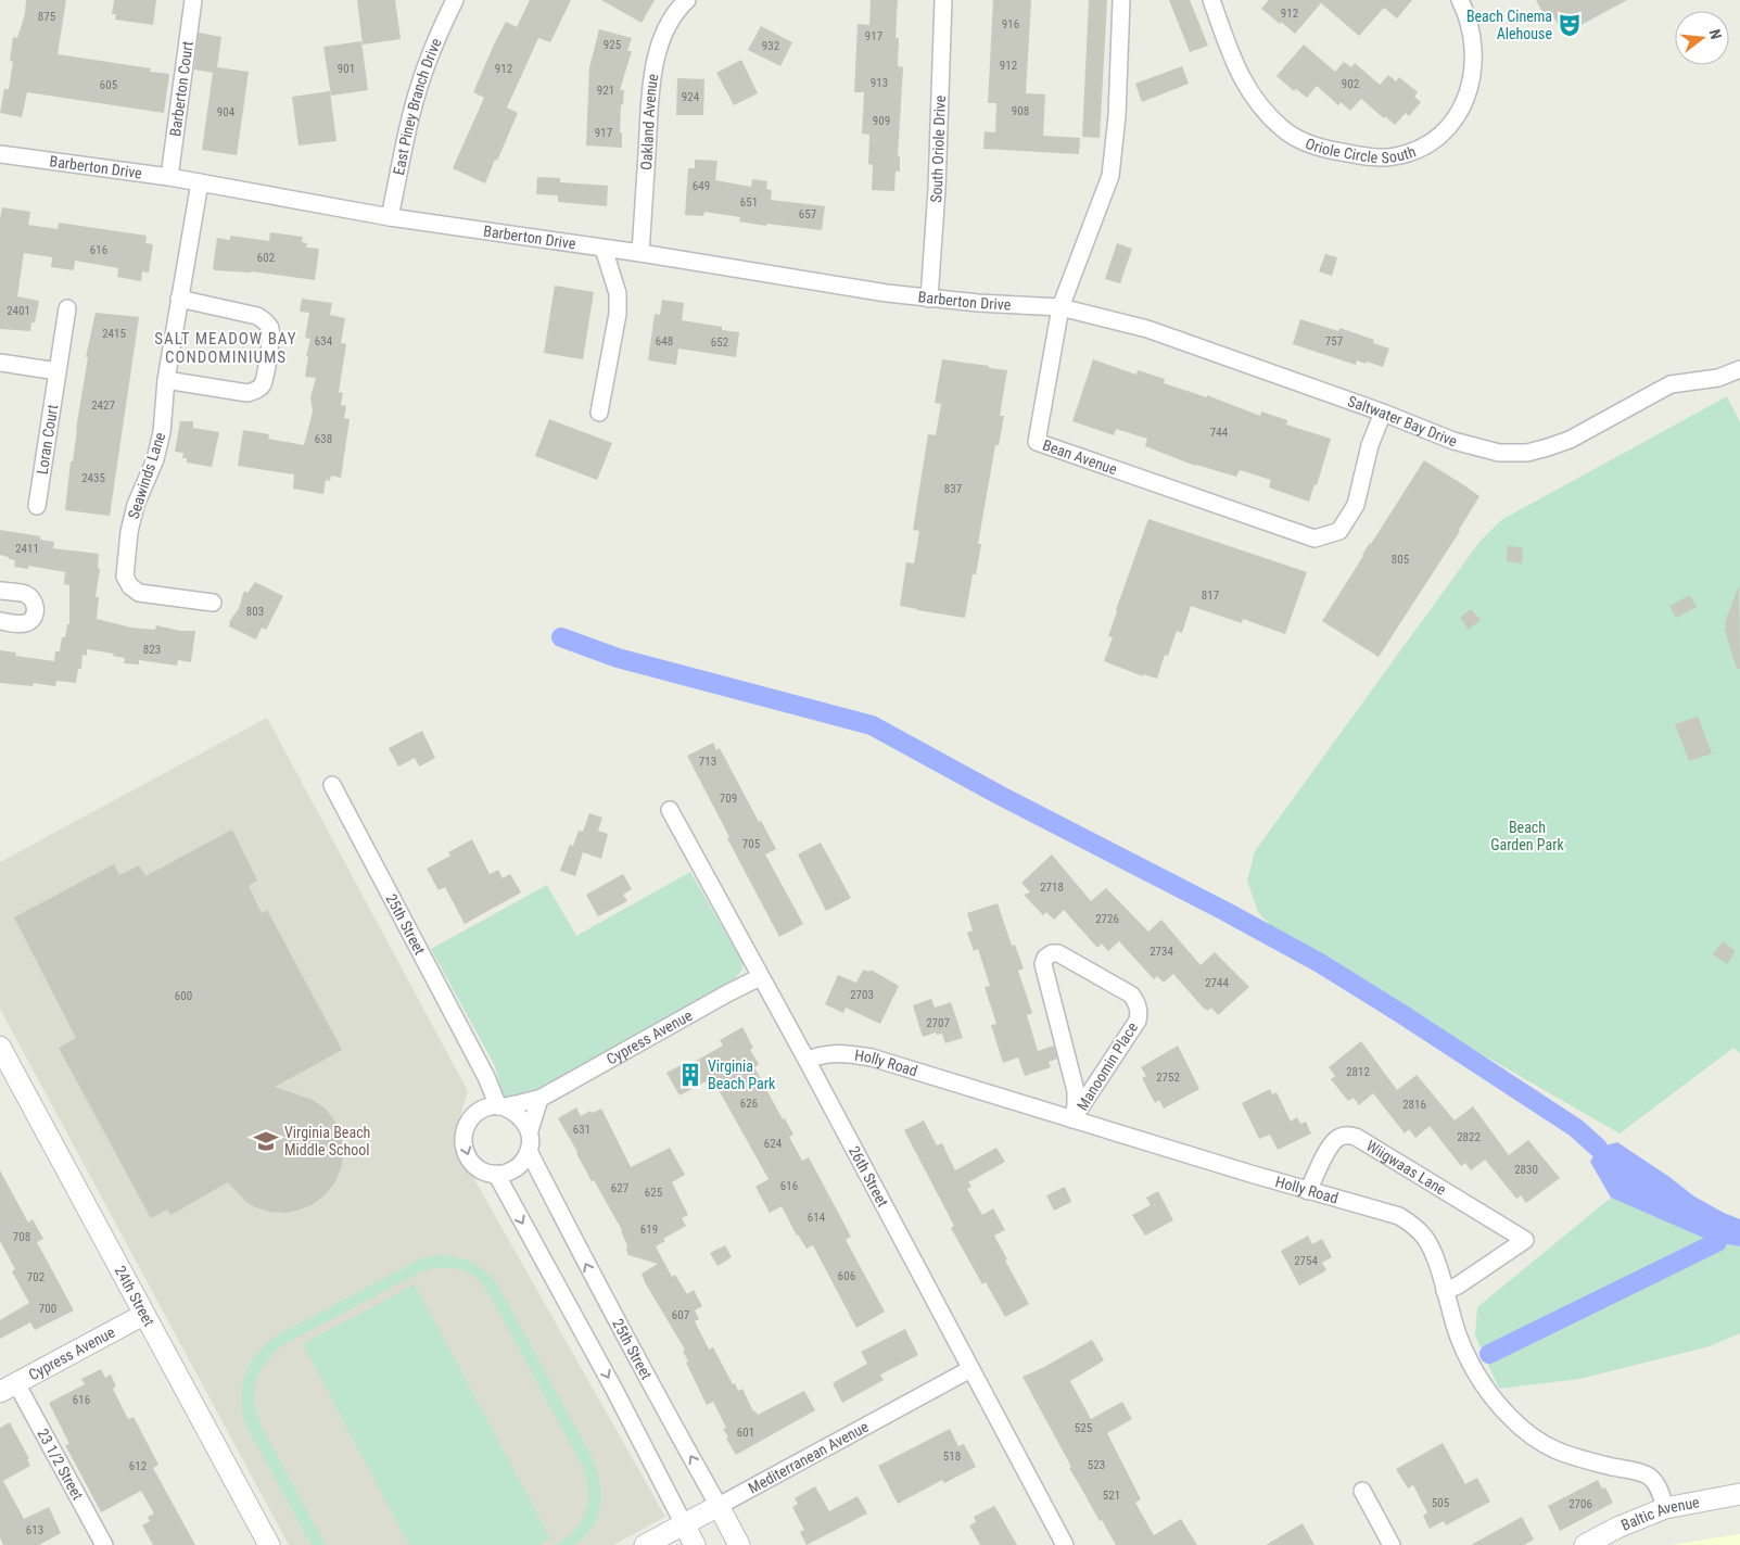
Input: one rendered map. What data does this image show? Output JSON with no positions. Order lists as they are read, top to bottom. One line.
{"streets":{"street":["Barberton Court","East Piney Branch Drive","Oakland Avenue","Oriole Circle South","South Oriole Drive","Barberton Drive","Saltwater Bay Drive","Loran Court","Bean Avenue","Seawinds Lane","25th Street","Cypress Avenue","Holly Road","Manoomin Place","Wiigwaas Lane","26th Street","24th Street","Mediterranean Avenue","23 1/2 Street","Baltic Avenue"]},"crossings":[["Barberton Court","Barberton Drive"],["East Piney Branch Drive","Barberton Drive"],["Oakland Avenue","Barberton Drive"],["South Oriole Drive","Barberton Drive"],["Barberton Drive","Saltwater Bay Drive"],["Barberton Drive","Bean Avenue"],["Barberton Drive","Seawinds Lane"],["Saltwater Bay Drive","Bean Avenue"],["25th Street","Cypress Avenue"],["25th Street","Mediterranean Avenue"],["Cypress Avenue","26th Street"],["Cypress Avenue","24th Street"],["Cypress Avenue","23 1/2 Street"],["Holly Road","Manoomin Place"],["Holly Road","Wiigwaas Lane"],["Holly Road","26th Street"],["Holly Road","Baltic Avenue"],["26th Street","Mediterranean Avenue"]],"districts":["SALT MEADOW BAY CONDOMINIUMS"],"parks":["Beach Garden Park"],"places":{"theatre":["Beach Cinema Alehouse"],"building":["Virginia Beach Park"],"school or university":["Virginia Beach Middle School"]},"house_numbers":["912","875","916","917","925","932","912","901","912","913","902","605","921","924","908","904","909","917","649","651","657","616","602","2401","2415","634","648","757","652","2427","744","638","2435","837","2411","805","817","803","823","713","709","705","2718","2726","2734","2744","2703","600","2707","2812","2752","626","2816","631","2822","624","2830","616","627","625","614","619","708","2754","606","702","700","607","616","525","601","518","523","612","521","505","2706","613"],"north":"right"}
